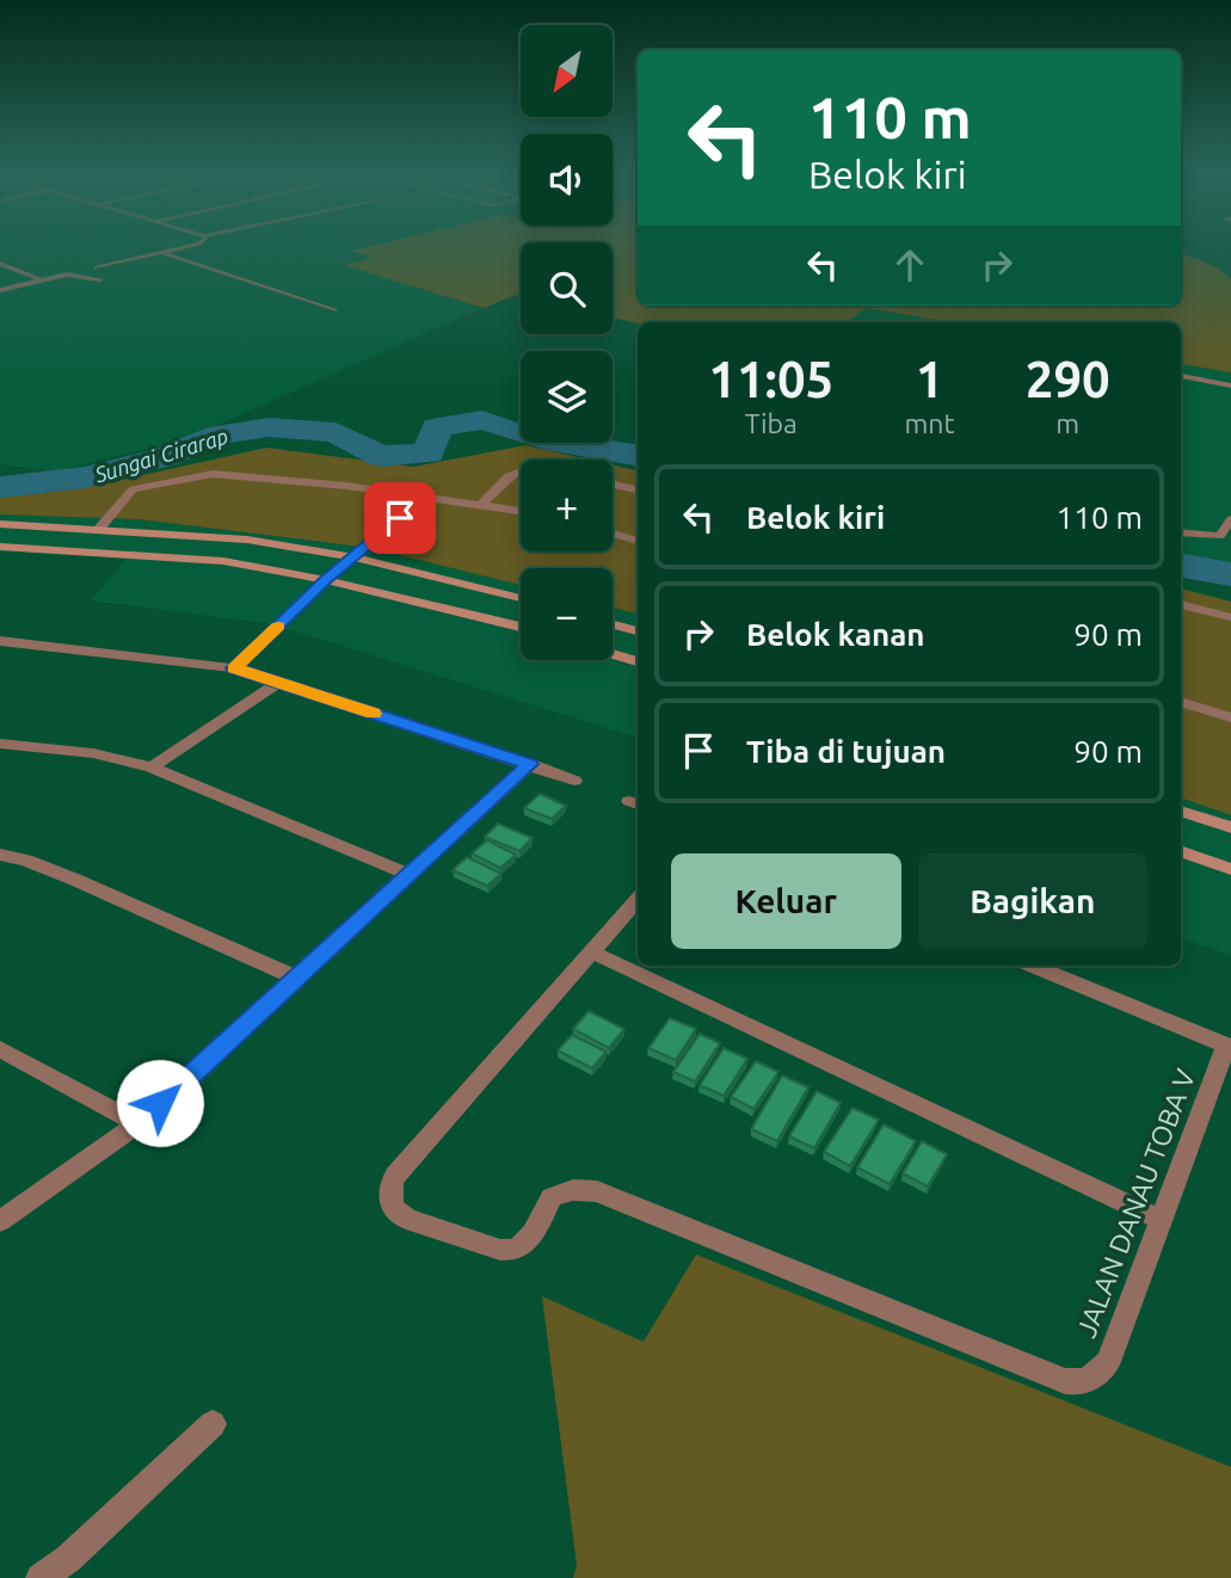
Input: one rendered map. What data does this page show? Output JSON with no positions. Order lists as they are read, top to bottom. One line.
{"streets":{"street":["JALAN DANAU TOBA V"]},"water":["Sungai Cirarap"],"north":"bottom left","page":{"map_buttons":["+","−"],"turn":["110 m","Belok kiri"],"eta":["11:05","Tiba","1","mnt","290","m"],"list":[{"name":"Belok kiri","value":"110 m"},{"name":"Belok kanan","value":"90 m"},{"name":"Tiba di tujuan","value":"90 m"}],"buttons":["Keluar","Bagikan"]}}
